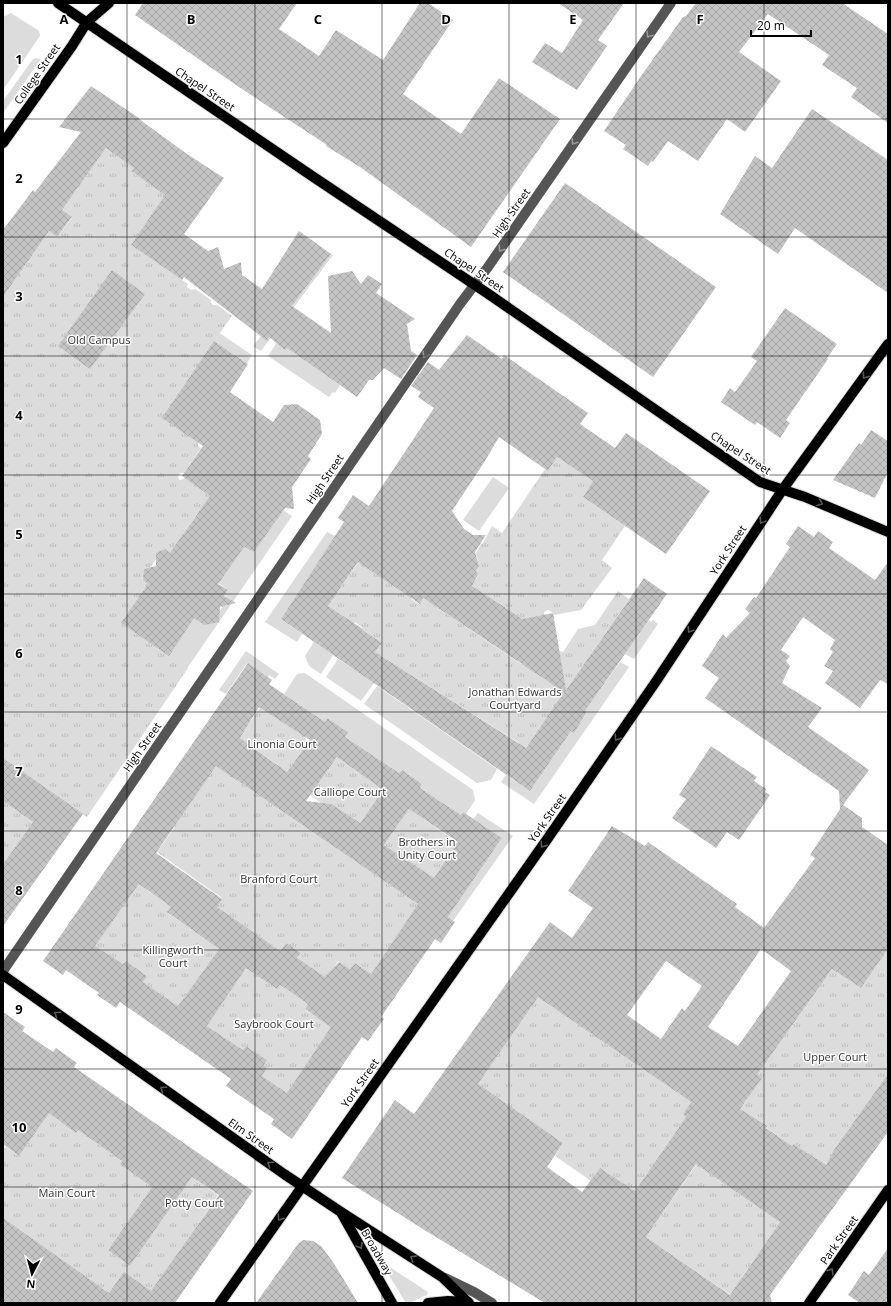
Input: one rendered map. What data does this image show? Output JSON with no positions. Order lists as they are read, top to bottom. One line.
{"streets":{"main road":["College Street","Chapel Street","York Street","Elm Street","Park Street","Broadway"],"street":["High Street"]},"crossings":[["College Street","Chapel Street"],["Chapel Street","High Street"],["Chapel Street","York Street"],["York Street","Elm Street"],["Elm Street","Broadway"]],"one_way":["High Street","York Street","Elm Street","Park Street","Broadway"],"parks":["Old Campus","Jonathan Edwards Courtyard","Linonia Court","Calliope Court","Brothers in Unity Court","Branford Court","Killingworth Court","Saybrook Court","Upper Court","Main Court","Potty Court"],"scale_bar":"20 m","north":"bottom","grid":{"columns":["A","B","C","D","E","F"],"rows":["1","2","3","4","5","6","7","8","9","10"]}}
